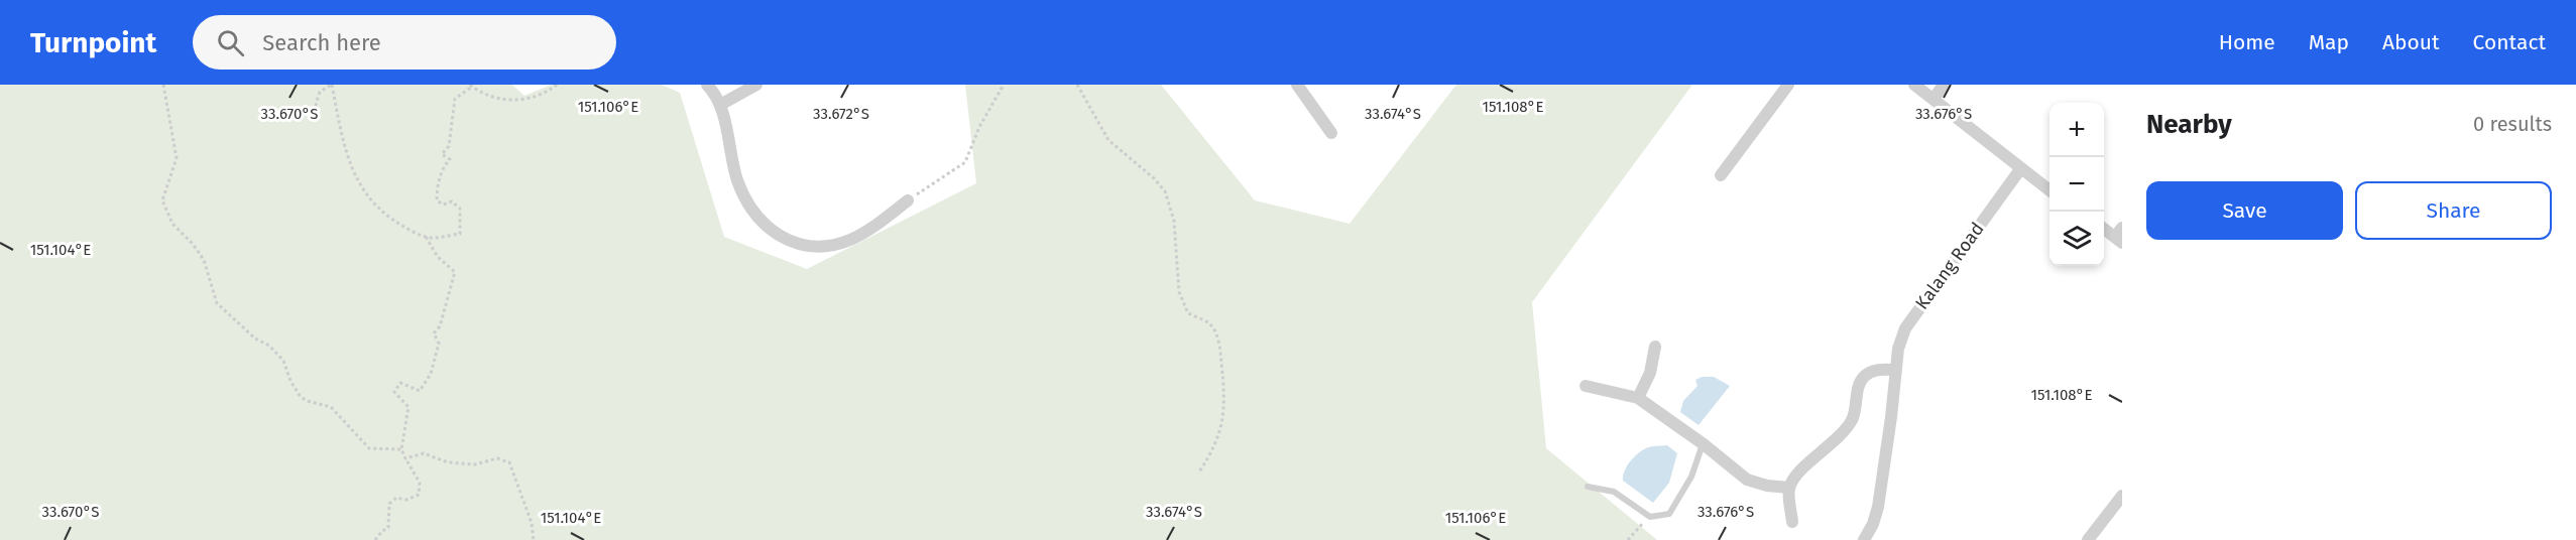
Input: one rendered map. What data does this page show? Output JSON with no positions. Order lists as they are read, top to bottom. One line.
{"streets":{"street":["Kalang Road"]},"page":{"header":"Turnpoint","search":"Search here","nav":["Home","Map","About","Contact"],"heading":["Nearby","0 results"],"map_buttons":["+","−"],"buttons":["Save","Share"]},"coordinates":["151.108°E","151.106°E","33.670°S","33.672°S","33.674°S","33.676°S","151.104°E"]}
